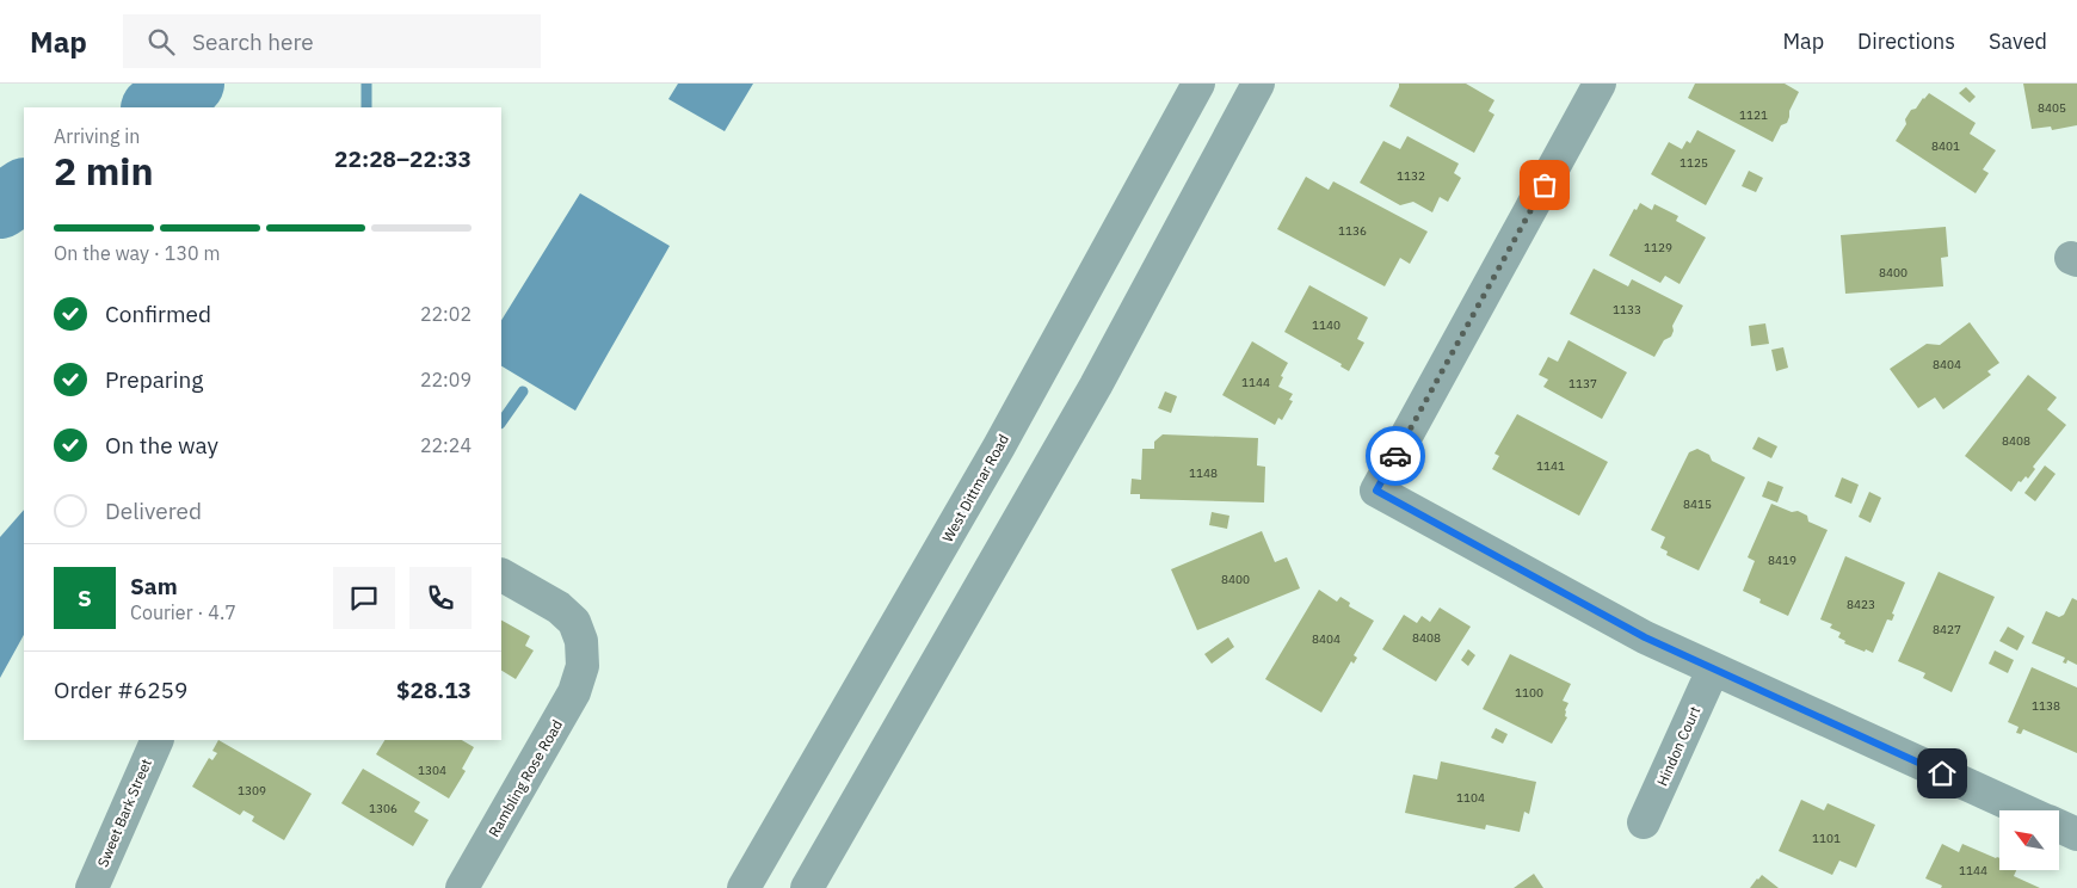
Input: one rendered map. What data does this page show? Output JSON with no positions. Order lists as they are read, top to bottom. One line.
{"streets":{"street":["West Dittmar Road","Hindon Court","Rambling Rose Road","Sweet Bark Street"]},"house_numbers":["8405","1121","8401","1125","1132","1136","1129","8400","1133","1140","8404","1144","1137","8408","1141","1148","8415","8419","8400","8423","8427","8408","8404","1100","1138","1304","1309","1104","1306","1101","1144"],"north":"top left","page":{"header":"Map","search":"Search here","nav":["Map","Directions","Saved"],"heading":["2 min","Arriving in","22:28–22:33"],"panel":["Sam","Courier · 4.7","Order #6259","$28.13"],"bar":"On the way · 130 m","list":[["Confirmed","22:02"],["Preparing","22:09"],["On the way","22:24"],"Delivered"],"round":"S"}}
